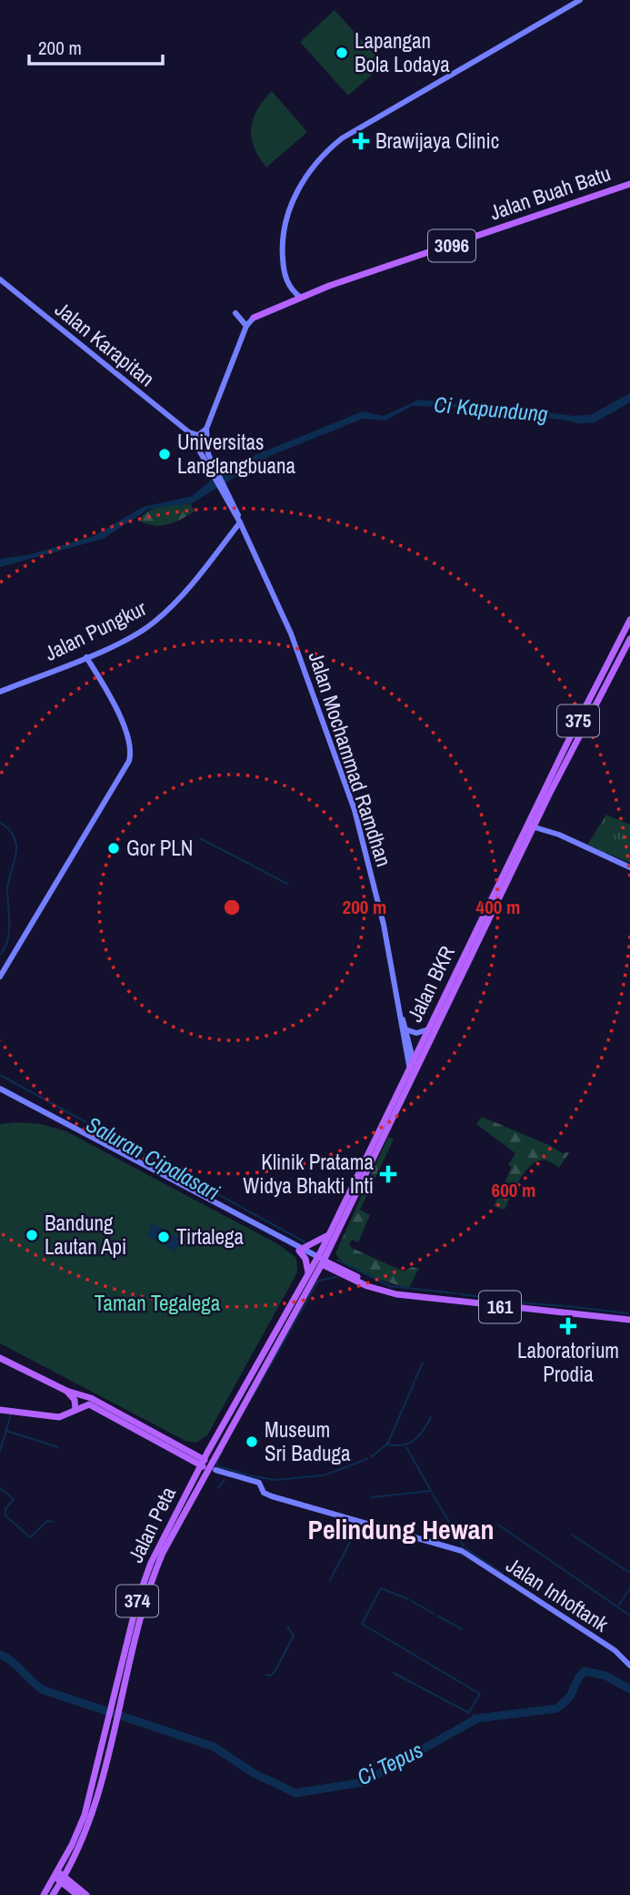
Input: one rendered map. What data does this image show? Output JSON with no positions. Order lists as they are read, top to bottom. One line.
{"streets":{"main road":["Jalan Buah Batu","3096","Jalan Karapitan","Jalan Pungkur","375","Jalan Mochammad Ramdhan","Jalan BKR","161","Jalan Peta","Jalan Inhoftank","374"]},"crossings":[["Jalan Karapitan","Jalan Mochammad Ramdhan"],["Jalan Pungkur","Jalan Mochammad Ramdhan"],["Jalan Mochammad Ramdhan","Jalan BKR"],["Jalan BKR","161"],["Jalan BKR","Jalan Peta"],["161","Jalan Peta"],["Jalan Peta","Jalan Inhoftank"]],"districts":["Pelindung Hewan"],"water":["Ci Kapundung","Saluran Cipalasari","Ci Tepus"],"parks":["Taman Tegalega"],"places":{"other":["Lapangan Bola Lodaya","Universitas Langlangbuana","Gor PLN","Bandung Lautan Api","Tirtalega","Museum Sri Baduga"],"health":["Brawijaya Clinic","Klinik Pratama Widya Bhakti Inti","Laboratorium Prodia"]},"scale_bar":"200 m","rings":["200 m","400 m","600 m"]}
